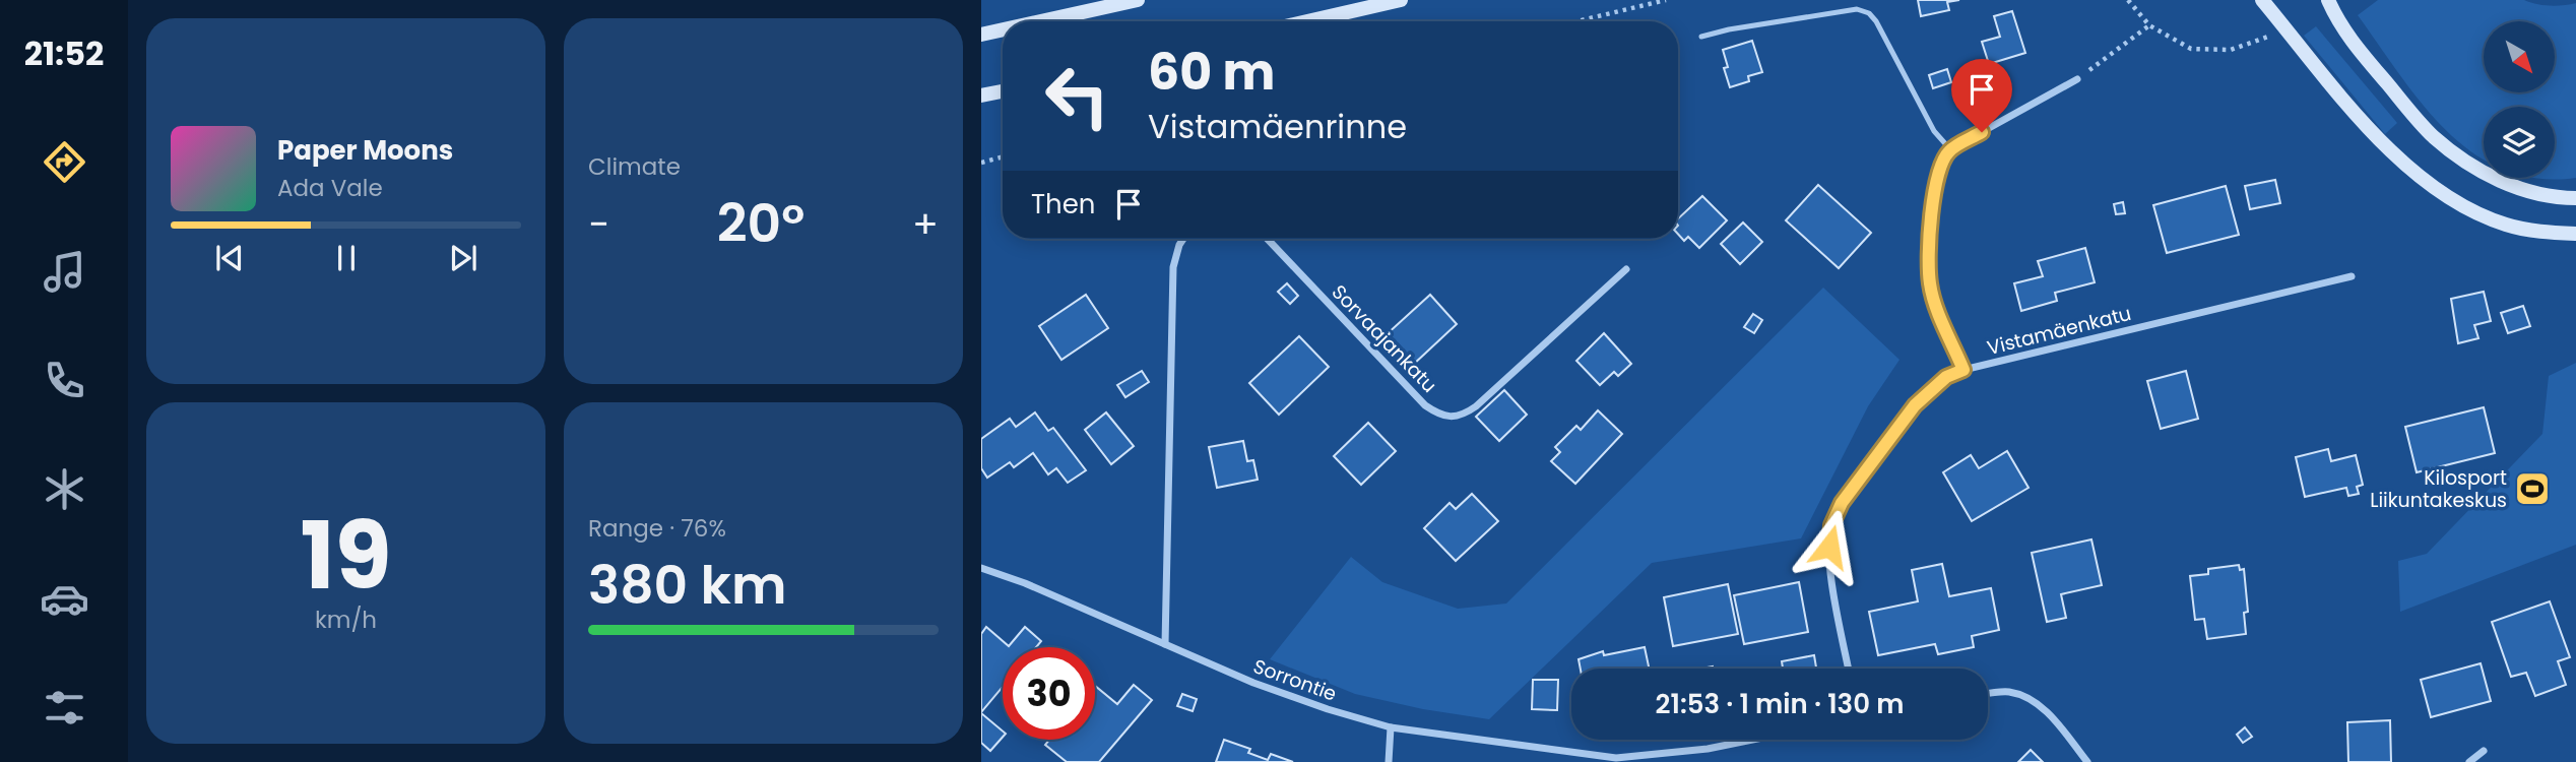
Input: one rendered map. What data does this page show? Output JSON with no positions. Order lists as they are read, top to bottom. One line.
{"streets":{"street":["Vistamäenkatu","Sorvaajankatu","Sorrontie"]},"places":{"sports":["Kilosport Liikuntakeskus"]},"north":"bottom right","page":{"tabs":"21:52","tile":["Climate",["19","km/h"],["Range · 76%","380 km"]],"turn":["60 m","Vistamäenrinne"],"song":["Paper Moons","Ada Vale"],"then":"Then","heat":["−","20°","+"],"limit":"30","trip":"21:53 · 1 min · 130 m"}}
